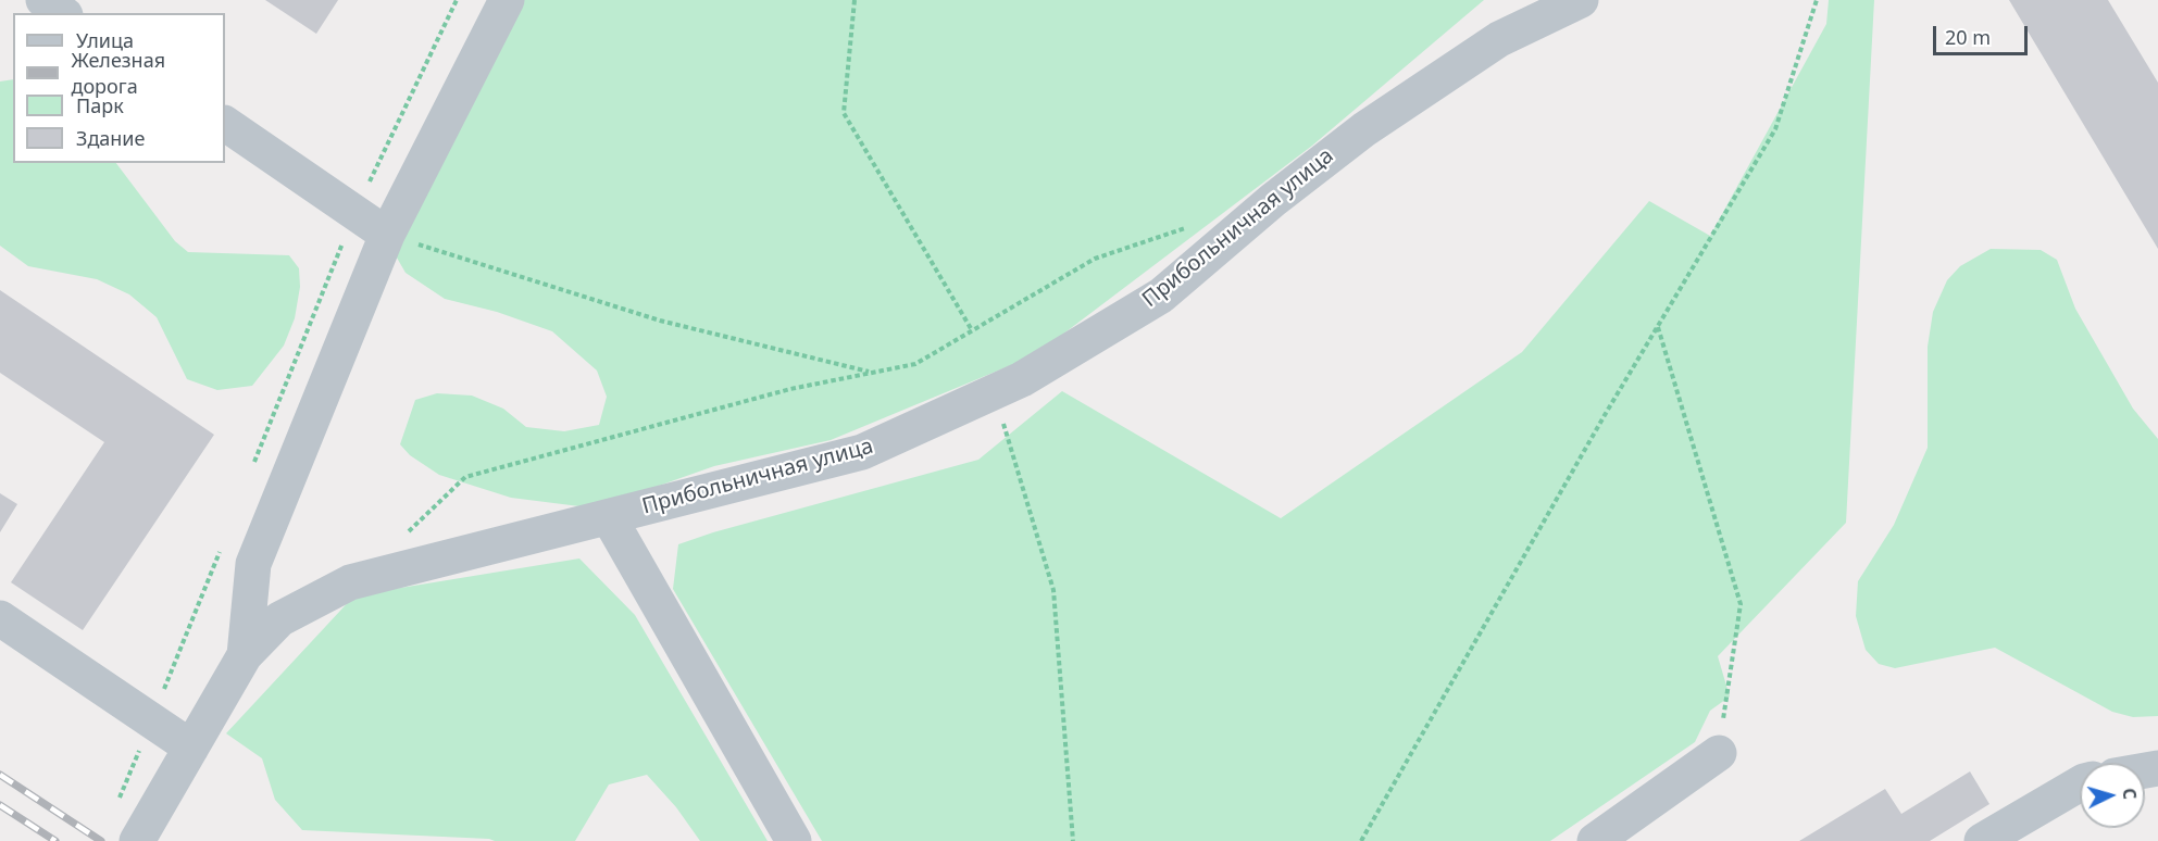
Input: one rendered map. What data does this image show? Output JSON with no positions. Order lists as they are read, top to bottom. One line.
{"streets":{"street":["Прибольничная улица"]},"legend":["Улица","Железная дорога","Парк","Здание"],"scale_bar":"20 m","north":"right"}
